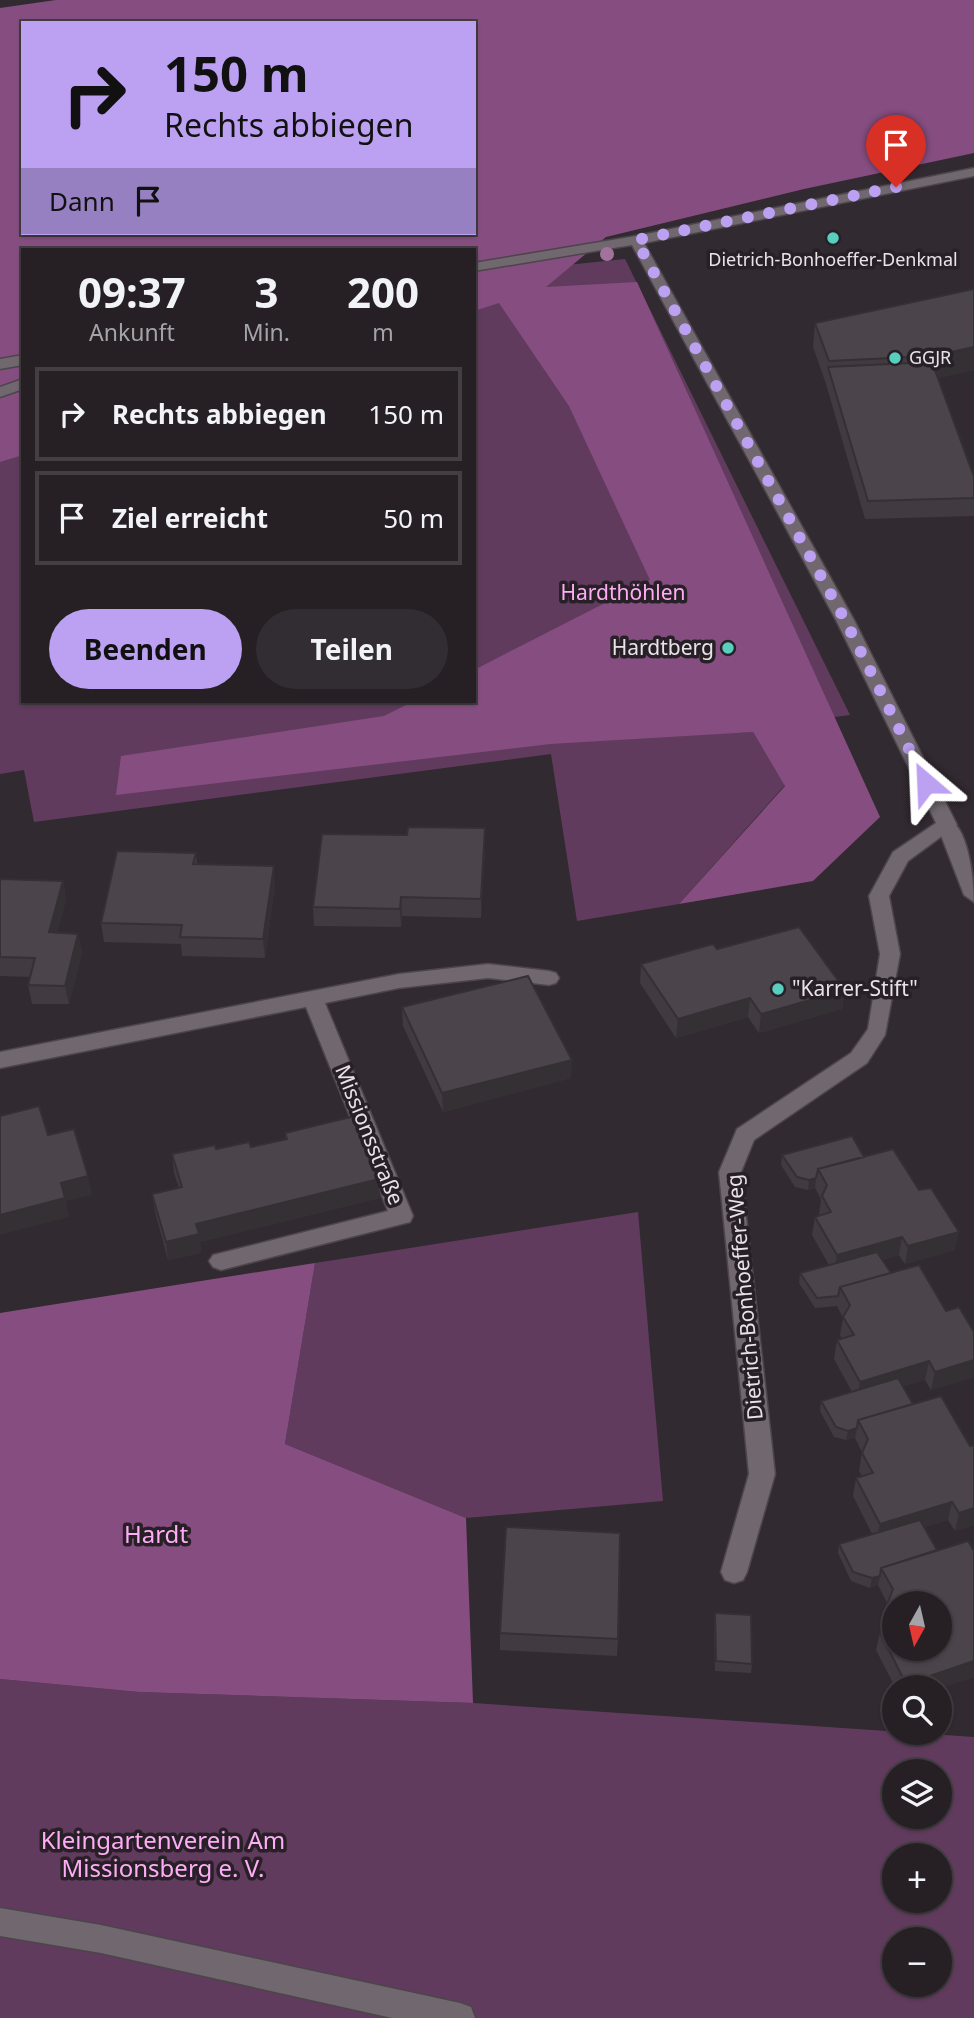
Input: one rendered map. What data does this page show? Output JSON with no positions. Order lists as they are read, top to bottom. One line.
{"streets":{"street":["Missionsstraße","Dietrich-Bonhoeffer-Weg"]},"parks":["Hardthöhlen","Hardt","Kleingartenverein Am Missionsberg e. V."],"places":["Dietrich-Bonhoeffer-Denkmal","GGJR","Hardtberg","\"Karrer-Stift\""],"north":"bottom","page":{"turn":["150 m","Rechts abbiegen"],"then":"Dann","eta":["09:37","Ankunft","3","Min.","200","m"],"list":[{"name":"Rechts abbiegen","value":"150 m"},{"name":"Ziel erreicht","value":"50 m"}],"buttons":["Beenden","Teilen"],"map_buttons":["+","−"]}}
